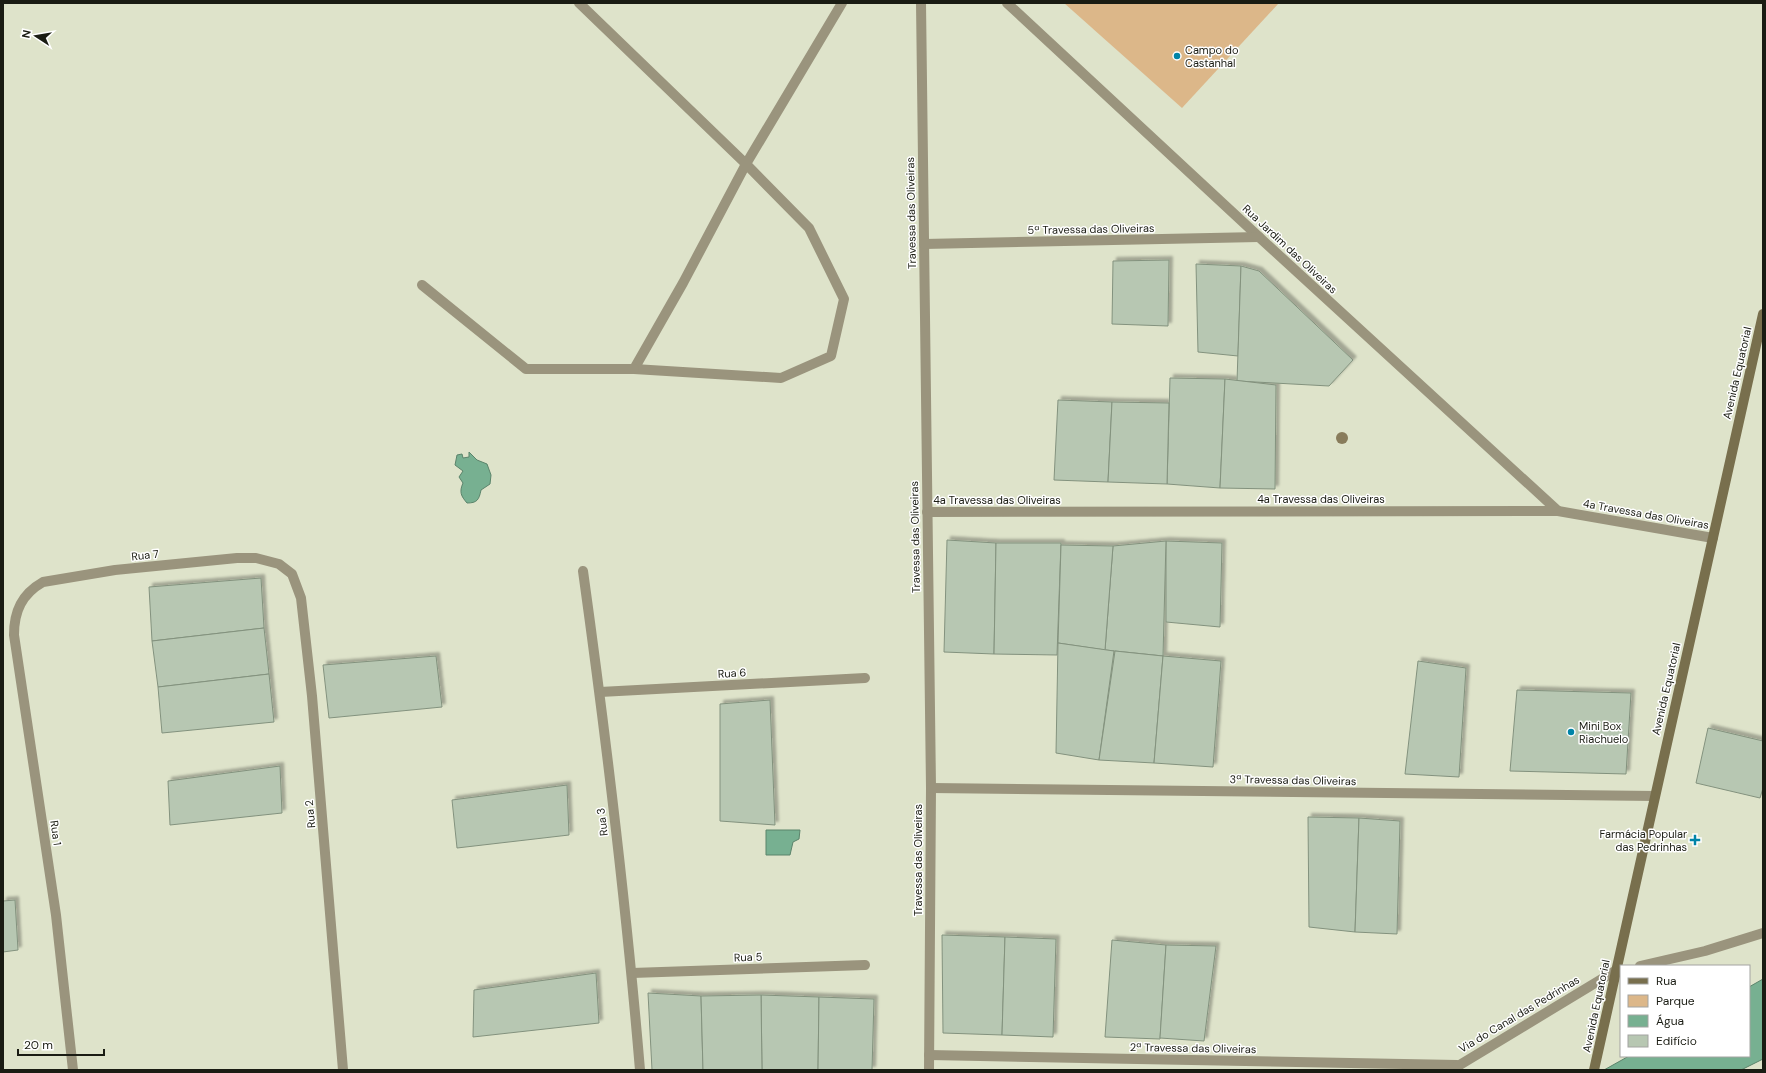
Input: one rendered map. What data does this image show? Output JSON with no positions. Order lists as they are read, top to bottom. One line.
{"streets":{"street":["Travessa das Oliveiras","5ª Travessa das Oliveiras","Rua Jardim das Oliveiras","Avenida Equatorial","4a Travessa das Oliveiras","Rua 7","Rua 6","3ª Travessa das Oliveiras","Rua 2","Rua 3","Rua 1","Rua 5","Via do Canal das Pedrinhas","2ª Travessa das Oliveiras"]},"crossings":[["Travessa das Oliveiras","5ª Travessa das Oliveiras"],["Travessa das Oliveiras","4a Travessa das Oliveiras"],["Travessa das Oliveiras","3ª Travessa das Oliveiras"],["Travessa das Oliveiras","2ª Travessa das Oliveiras"],["5ª Travessa das Oliveiras","Rua Jardim das Oliveiras"],["Rua Jardim das Oliveiras","4a Travessa das Oliveiras"],["Avenida Equatorial","4a Travessa das Oliveiras"],["Avenida Equatorial","3ª Travessa das Oliveiras"],["Avenida Equatorial","Via do Canal das Pedrinhas"],["Rua 7","Rua 2"],["Rua 7","Rua 1"],["Rua 6","Rua 3"],["Rua 3","Rua 5"],["Via do Canal das Pedrinhas","2ª Travessa das Oliveiras"]],"places":{"other":["Campo do Castanhal","Mini Box Riachuelo"],"health":["Farmácia Popular das Pedrinhas"]},"legend":["Rua","Parque","Água","Edifício"],"scale_bar":"20 m","north":"left"}
